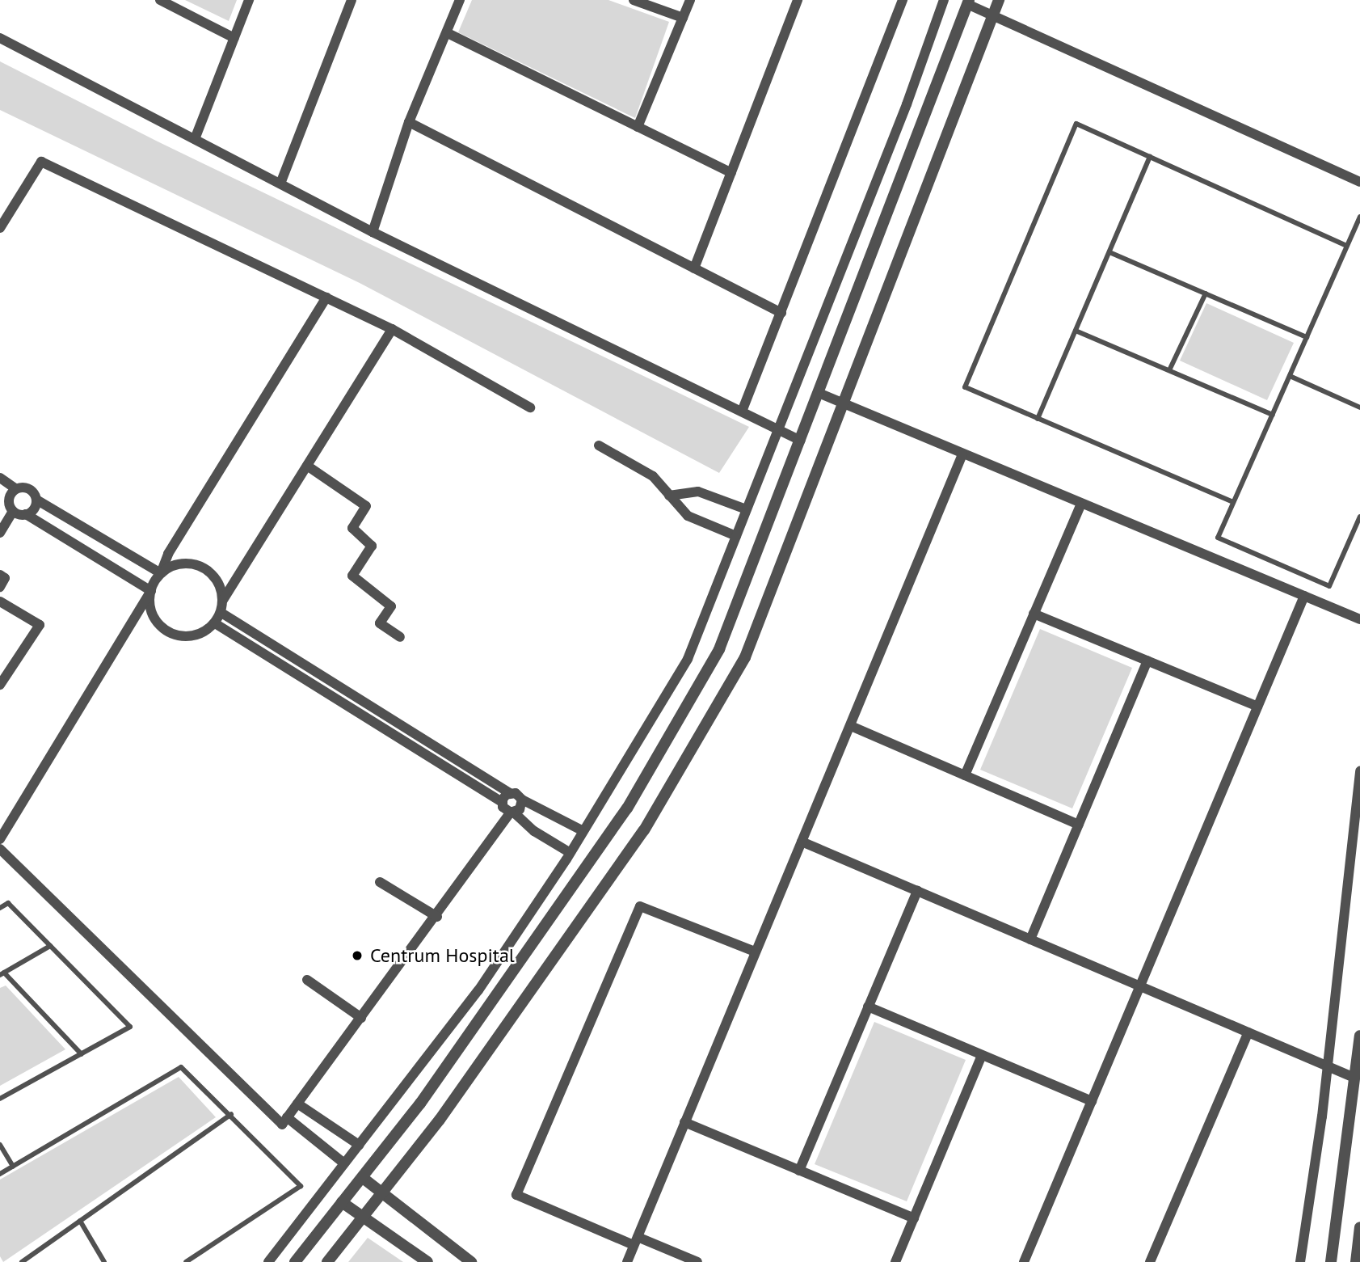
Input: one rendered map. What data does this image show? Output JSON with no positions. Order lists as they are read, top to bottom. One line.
{"places":["Centrum Hospital"]}
